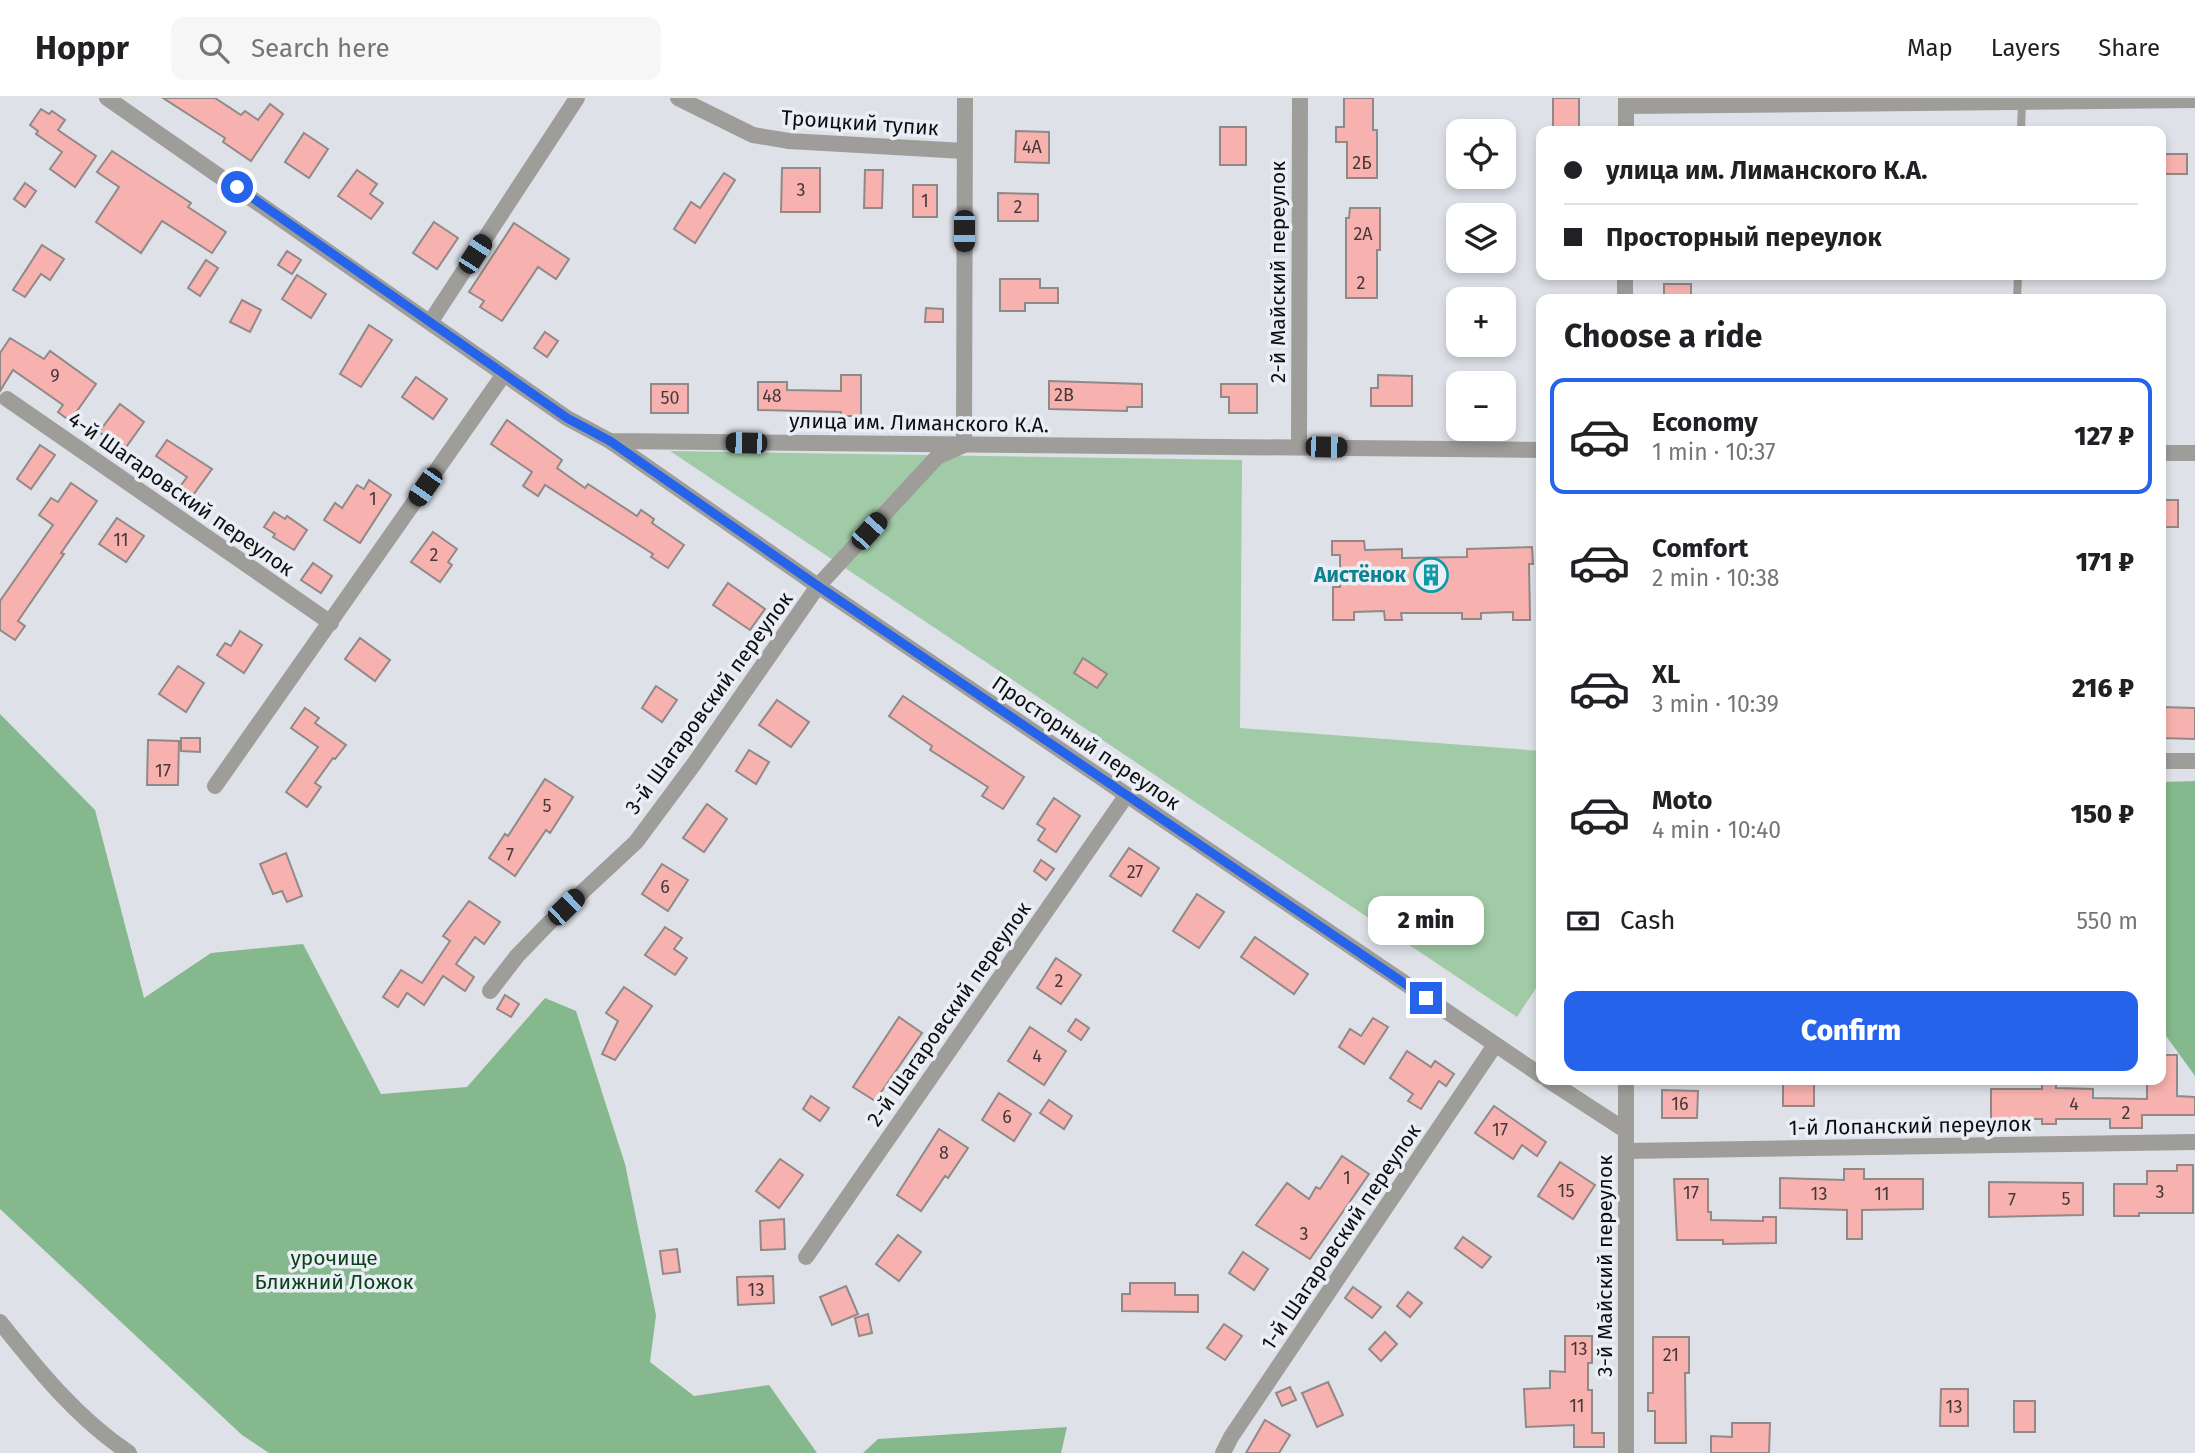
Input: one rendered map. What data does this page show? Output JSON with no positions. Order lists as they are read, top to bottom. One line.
{"streets":{"street":["Троицкий тупик","2-й Майский переулок","улица им. Лиманского К.А.","4-й Шагаровский переулок","3-й Шагаровский переулок","Просторный переулок","2-й Шагаровский переулок","1-й Лопанский переулок","1-й Шагаровский переулок","3-й Майский переулок"]},"crossings":[["2-й Майский переулок","улица им. Лиманского К.А."],["улица им. Лиманского К.А.","3-й Шагаровский переулок"],["улица им. Лиманского К.А.","Просторный переулок"],["3-й Шагаровский переулок","Просторный переулок"],["Просторный переулок","2-й Шагаровский переулок"],["Просторный переулок","1-й Шагаровский переулок"],["1-й Лопанский переулок","3-й Майский переулок"]],"parks":["урочище Ближний Ложок"],"places":{"building":["Аистёнок"]},"house_numbers":["4А","2Б","3","1","2","2А","2","9","2В","48","50","1","11","2","17","5","7","27","6","2","4","16","4","2","6","17","8","1","15","3","17","13","11","5","7","3","13","13","21","11","13"],"page":{"header":"Hoppr","search":"Search here","nav":["Map","Layers","Share"],"map_buttons":["+","−"],"banner":["улица им. Лиманского К.А.","Просторный переулок"],"heading":"Choose a ride","list":[{"name":"Economy","note":"1 min · 10:37","value":"127 ₽"},{"name":"Comfort","note":"2 min · 10:38","value":"171 ₽"},{"name":"XL","note":"3 min · 10:39","value":"216 ₽"},{"name":"Moto","note":"4 min · 10:40","value":"150 ₽"}],"pay":["Cash","550 m"],"bubble":"2 min","buttons":"Confirm"}}
